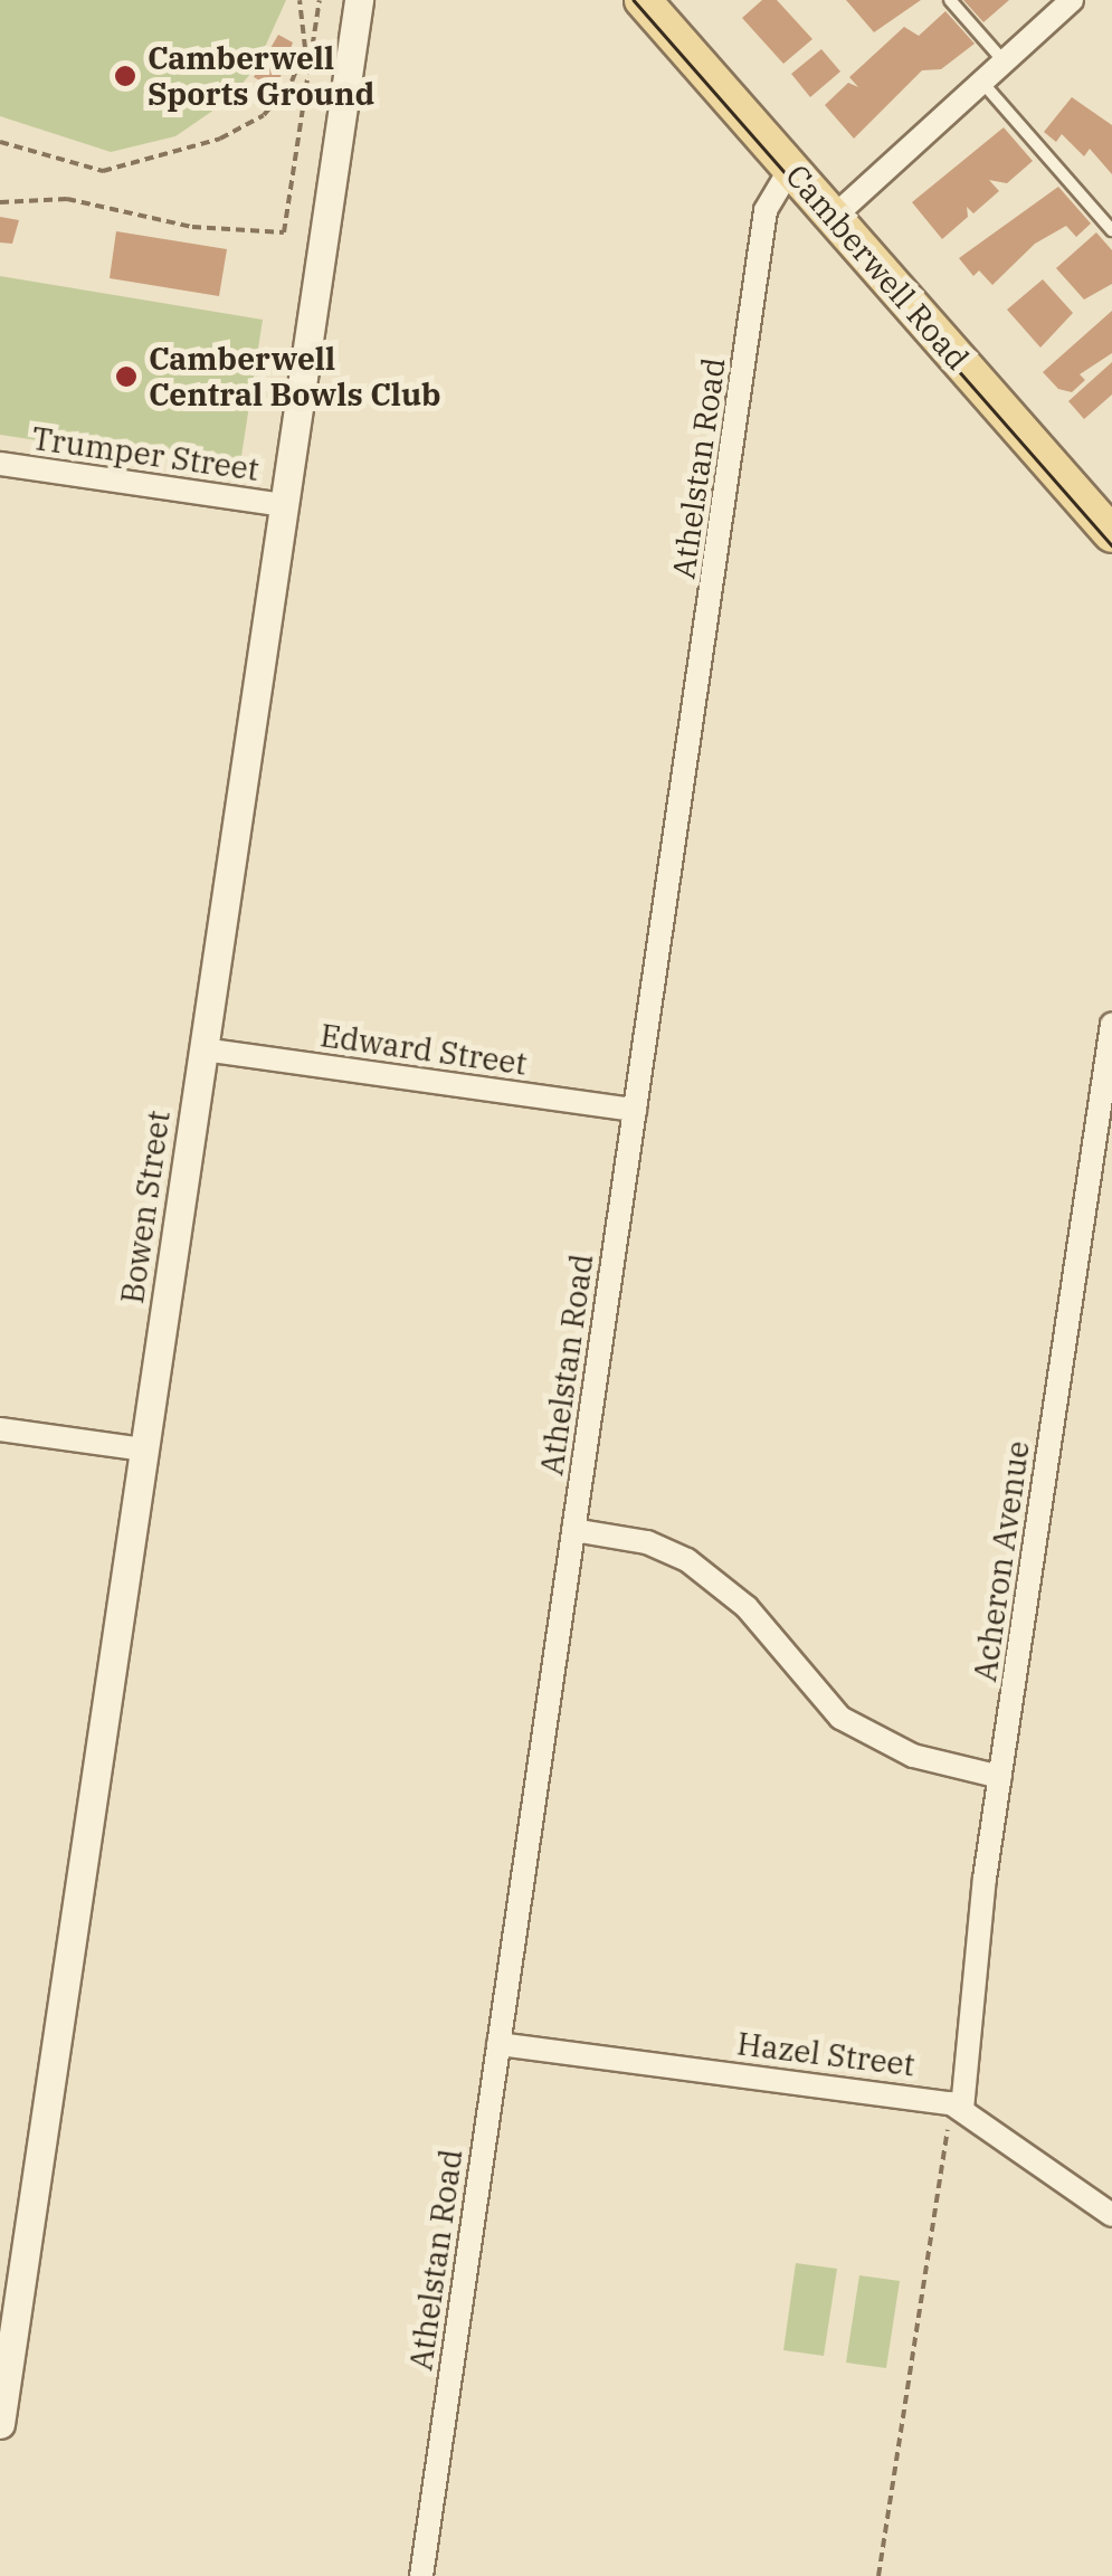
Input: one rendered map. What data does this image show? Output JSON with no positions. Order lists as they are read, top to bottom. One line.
{"streets":{"main road":["Camberwell Road"],"street":["Trumper Street","Athelstan Road","Edward Street","Bowen Street","Acheron Avenue","Hazel Street"]},"crossings":[["Camberwell Road","Athelstan Road"],["Trumper Street","Bowen Street"],["Athelstan Road","Edward Street"],["Athelstan Road","Hazel Street"],["Edward Street","Bowen Street"],["Acheron Avenue","Hazel Street"]],"places":["Camberwell Sports Ground","Camberwell Central Bowls Club"]}
